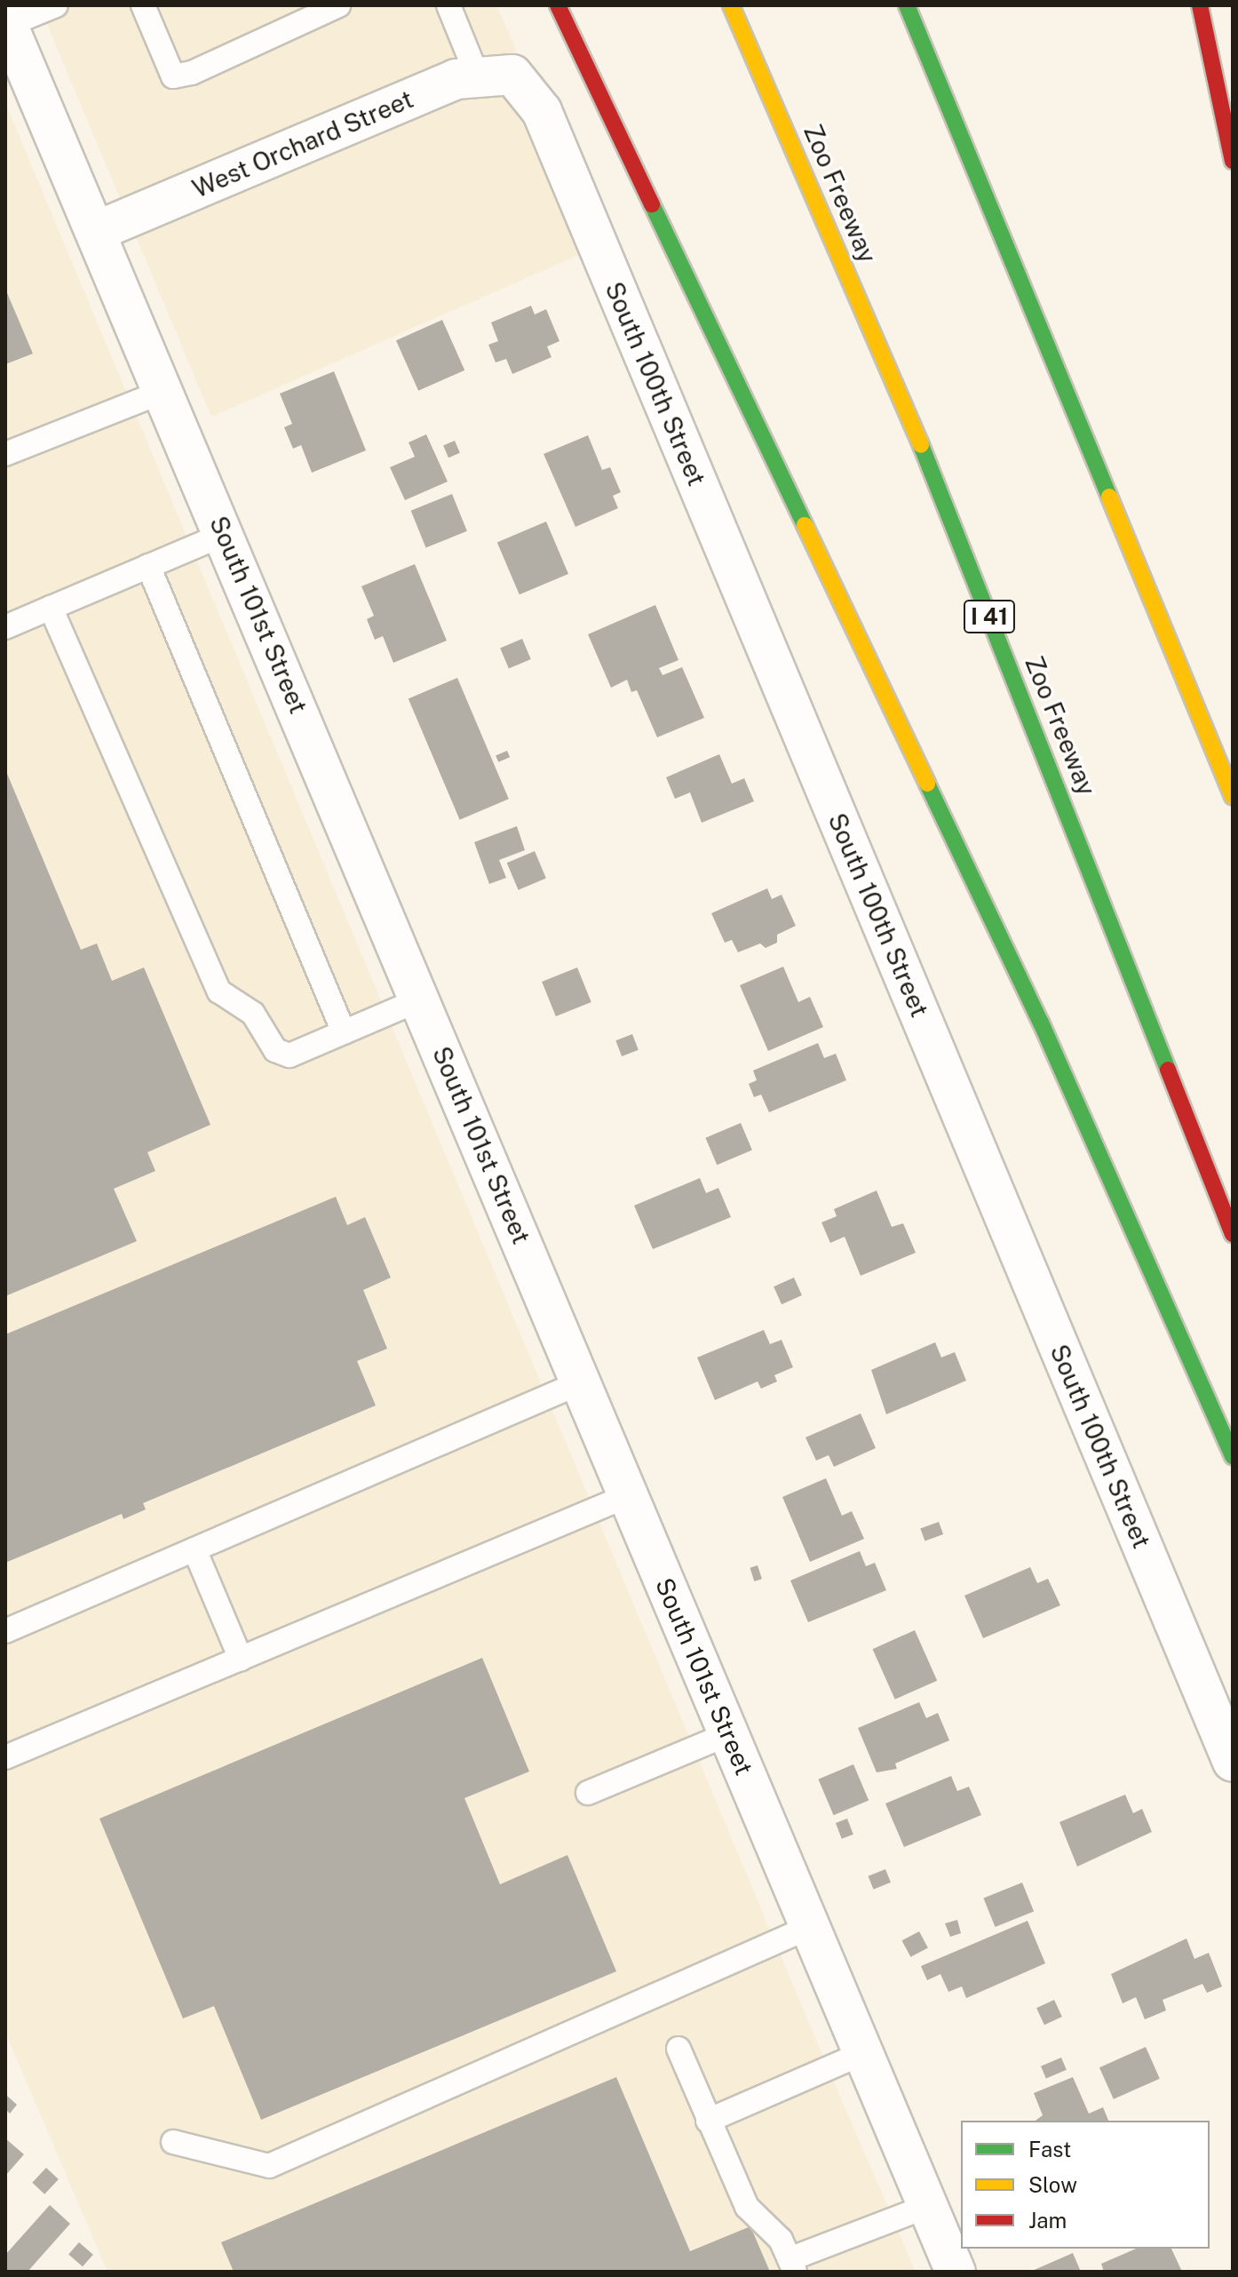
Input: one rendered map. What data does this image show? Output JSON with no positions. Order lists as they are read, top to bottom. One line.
{"streets":{"highway":["Zoo Freeway","I 41"],"street":["West Orchard Street","South 100th Street","South 101st Street"]},"crossings":[["West Orchard Street","South 100th Street"],["West Orchard Street","South 101st Street"]],"legend":["Fast","Slow","Jam"]}
